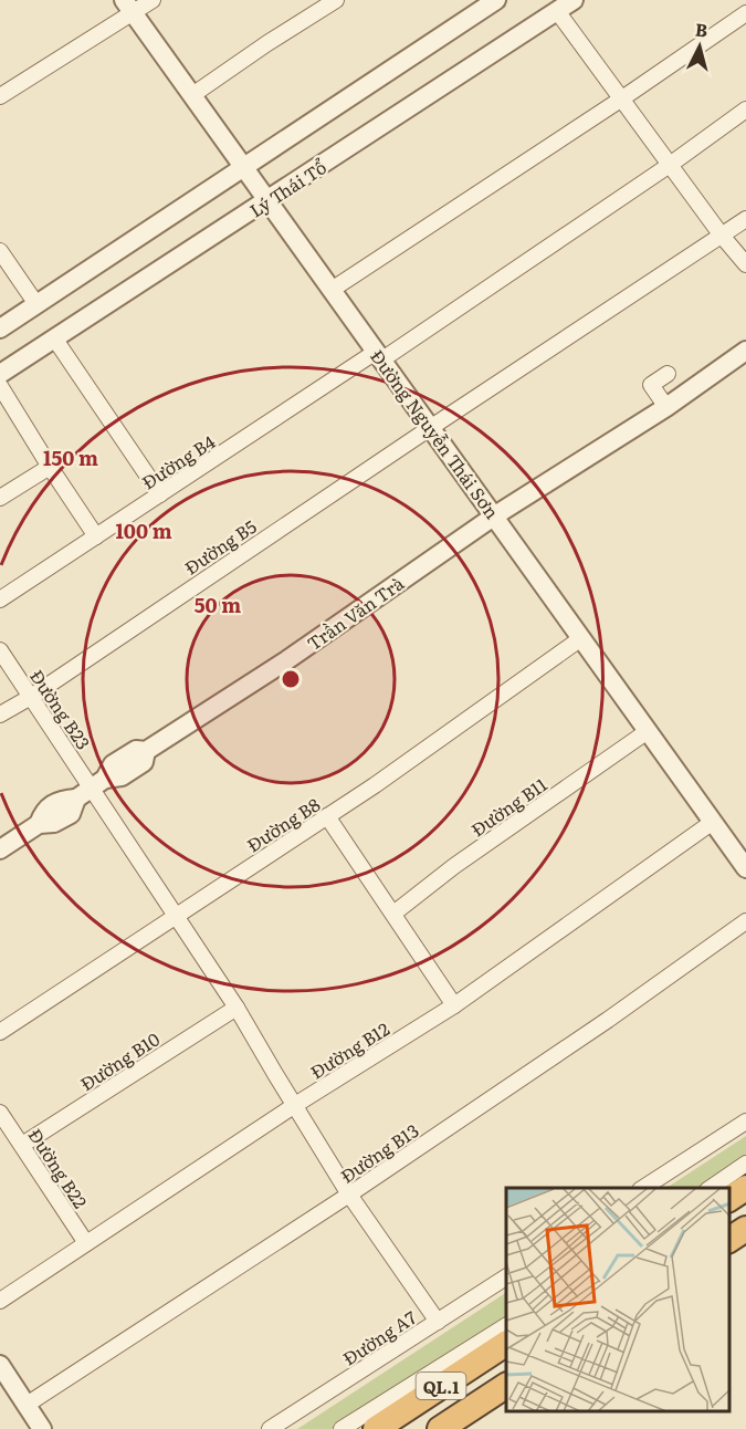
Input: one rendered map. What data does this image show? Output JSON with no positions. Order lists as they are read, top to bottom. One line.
{"streets":{"highway":["QL.1"],"street":["Lý Thái Tổ","Đường Nguyễn Thái Sơn","Đường B4","Đường B5","Trần Văn Trà","Đường B23","Đường B11","Đường B8","Đường B12","Đường B10","Đường B13","Đường B22","Đường A7"]},"crossings":[["Lý Thái Tổ","Đường Nguyễn Thái Sơn"],["Đường Nguyễn Thái Sơn","Đường B4"],["Đường Nguyễn Thái Sơn","Đường B5"],["Đường Nguyễn Thái Sơn","Trần Văn Trà"],["Đường Nguyễn Thái Sơn","Đường B11"],["Đường Nguyễn Thái Sơn","Đường B8"],["Đường Nguyễn Thái Sơn","Đường B12"],["Đường B5","Đường B23"],["Trần Văn Trà","Đường B23"],["Đường B23","Đường B8"],["Đường B23","Đường B12"],["Đường B23","Đường B10"],["Đường B23","Đường B13"],["Đường B23","Đường A7"],["Đường B12","Đường B22"],["Đường B10","Đường B22"]],"north":"top","rings":["150 m","100 m","50 m"]}
